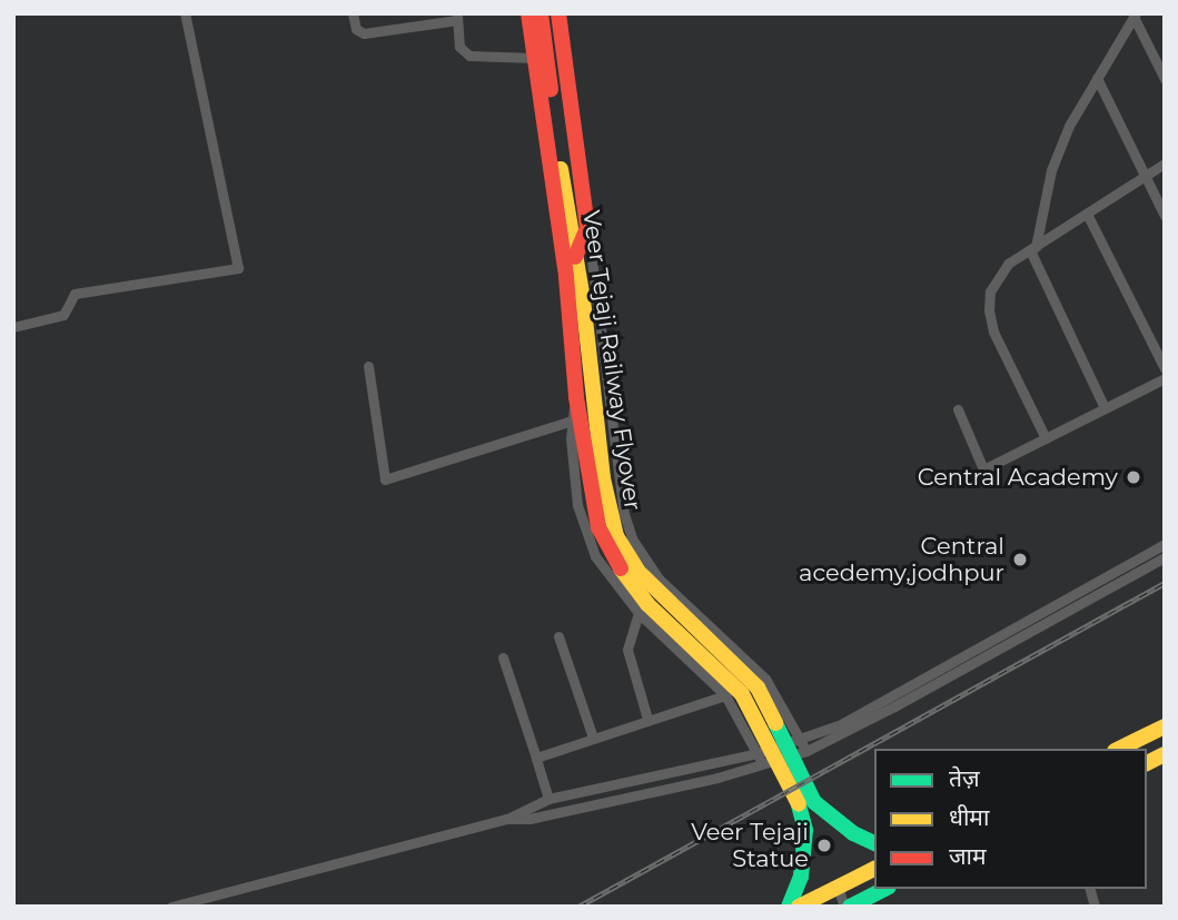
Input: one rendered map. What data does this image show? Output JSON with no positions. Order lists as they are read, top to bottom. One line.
{"streets":{"main road":["Veer Tejaji Railway Flyover"]},"places":["Central Academy","Central acedemy,jodhpur","Veer Tejaji Statue"],"legend":["तेज़","धीमा","जाम"]}
